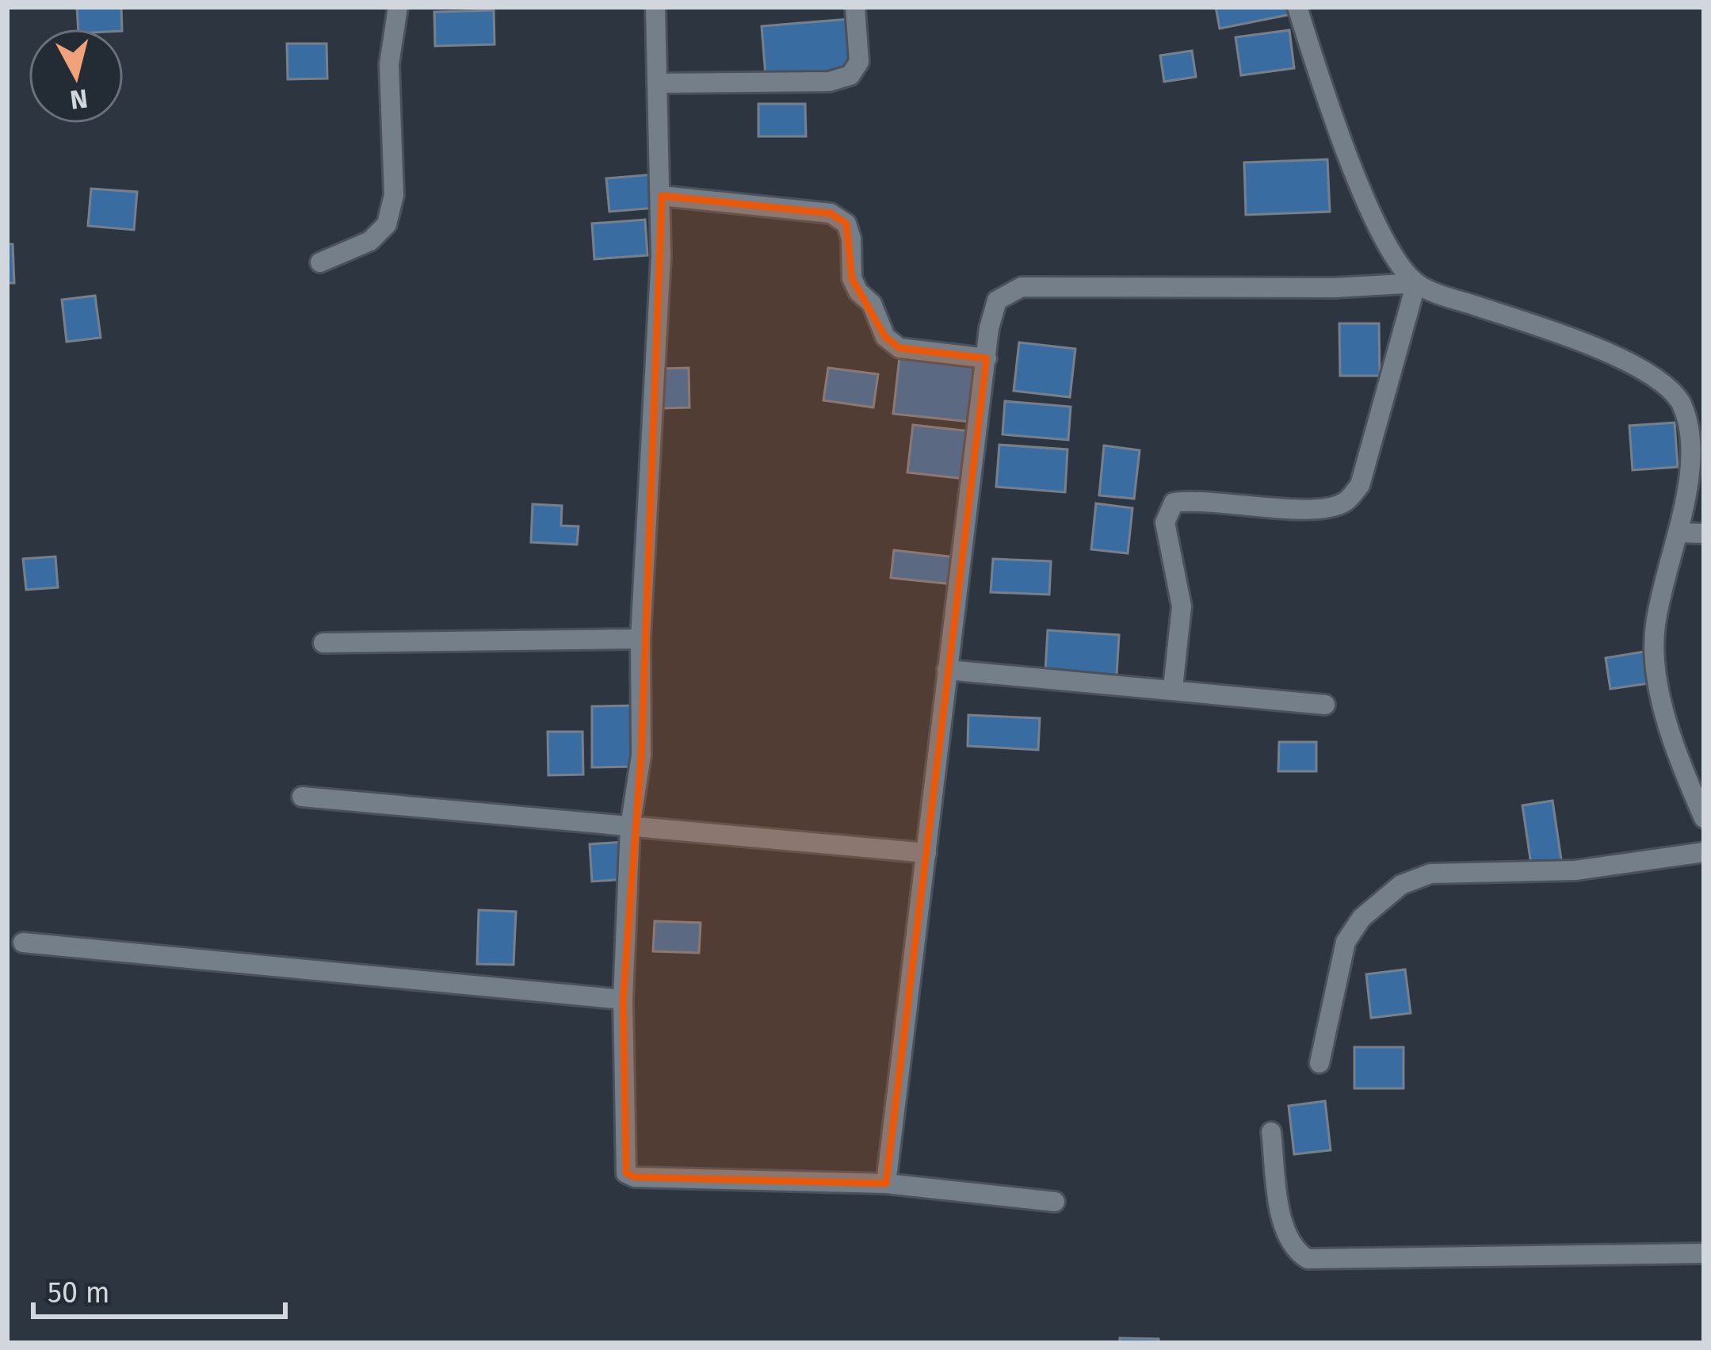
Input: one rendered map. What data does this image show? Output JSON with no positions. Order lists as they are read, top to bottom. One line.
{"scale_bar":"50 m","north":"bottom"}
